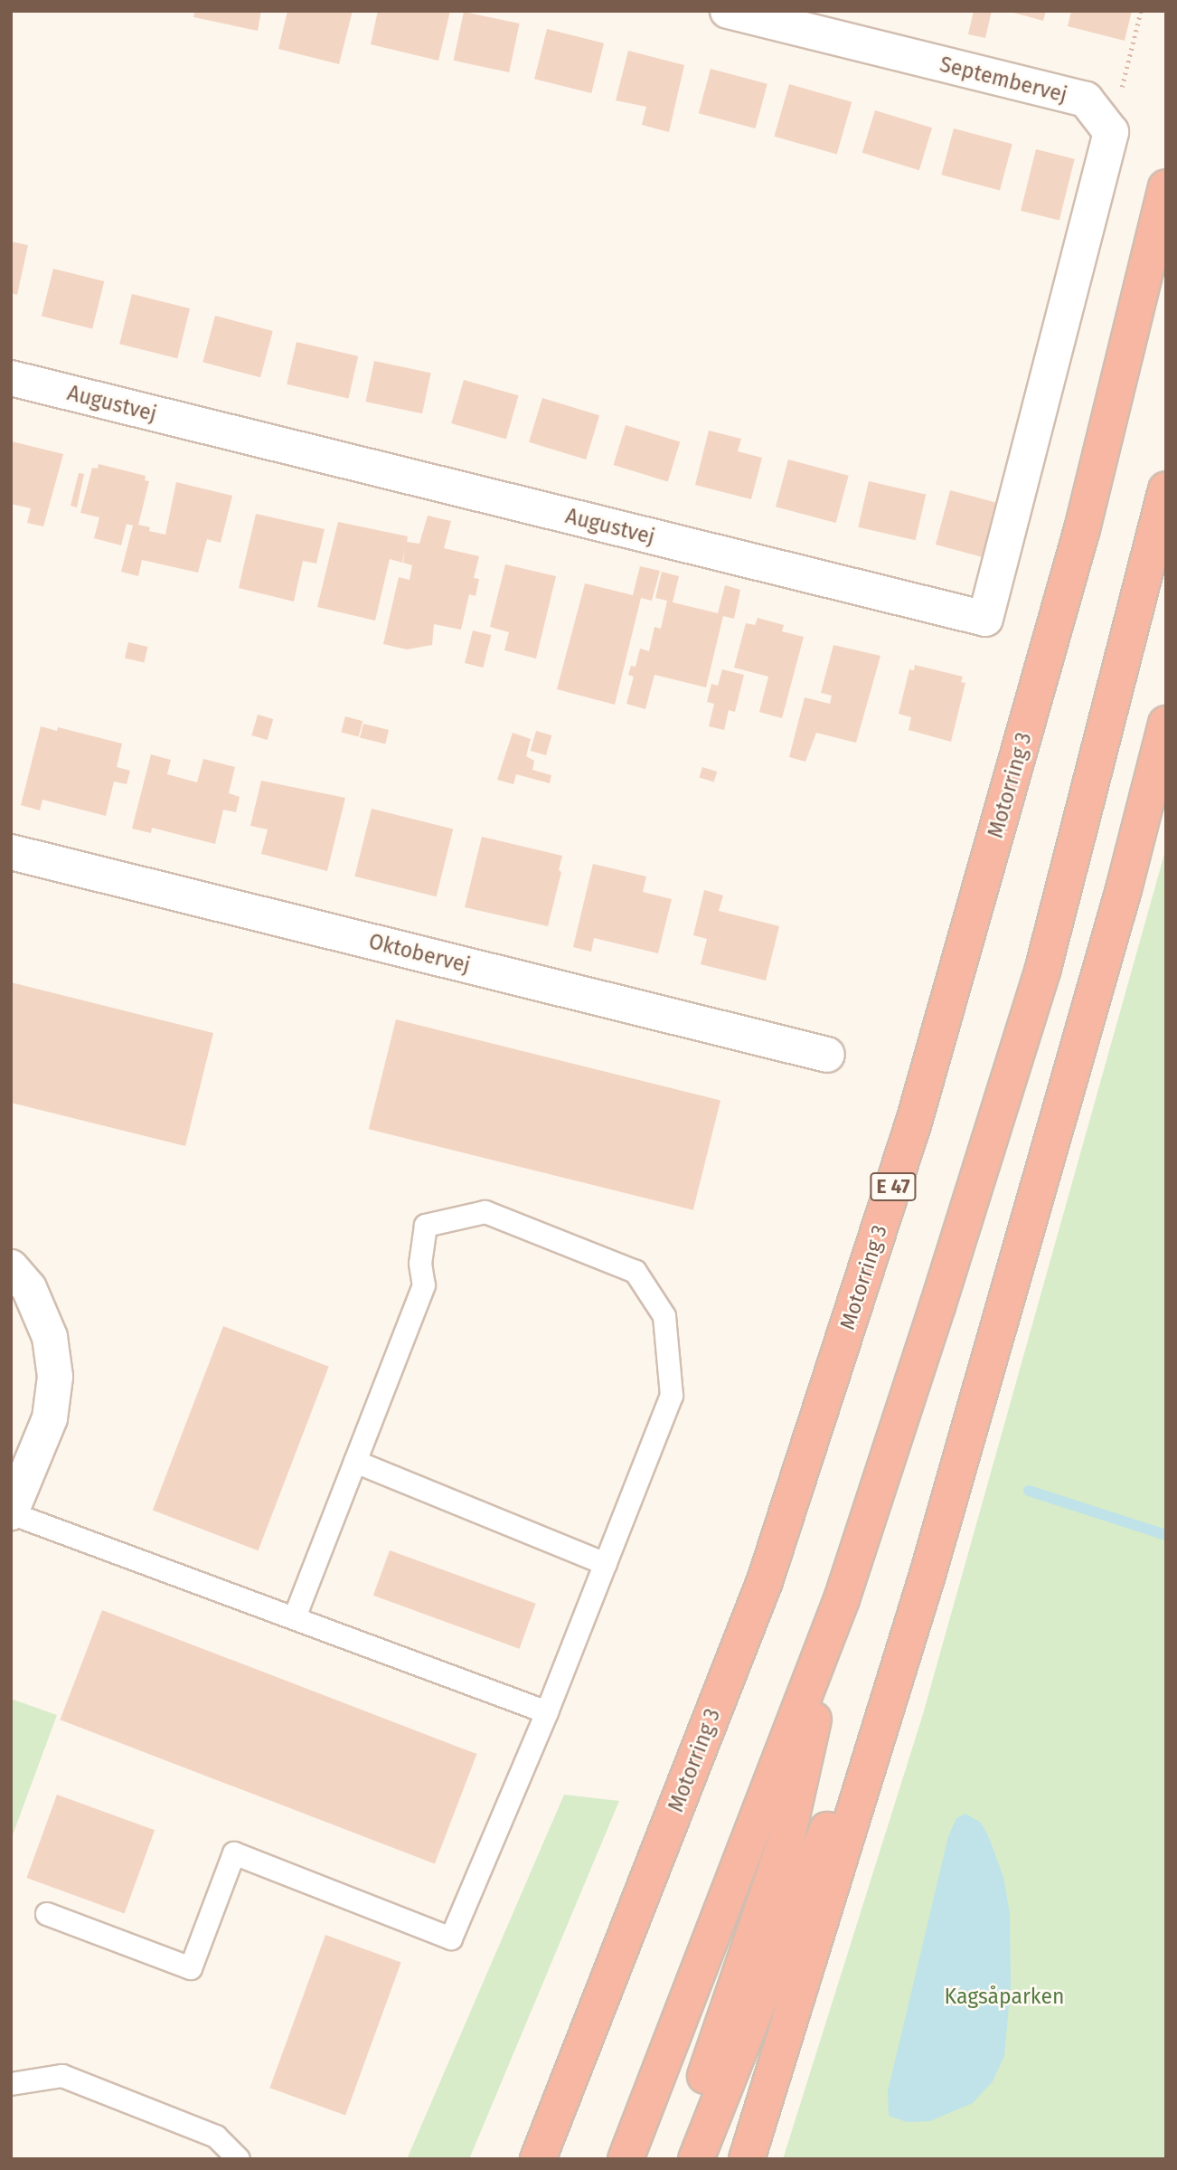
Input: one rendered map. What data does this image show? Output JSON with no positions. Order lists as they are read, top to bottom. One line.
{"streets":{"highway":["Motorring 3","E 47"],"street":["Septembervej","Augustvej","Oktobervej"]},"crossings":[["Septembervej","Augustvej"]],"parks":["Kagsåparken"]}
